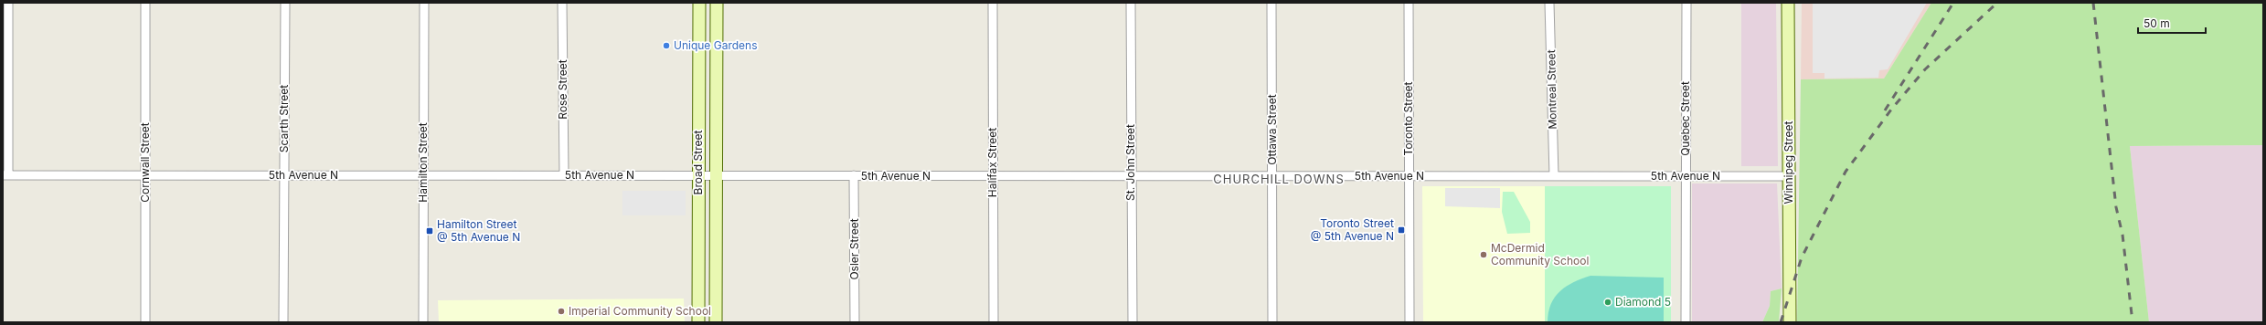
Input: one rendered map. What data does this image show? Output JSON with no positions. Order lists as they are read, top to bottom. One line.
{"streets":{"main road":["Broad Street","Winnipeg Street"],"street":["Rose Street","Montreal Street","Scarth Street","Toronto Street","Quebec Street","Ottawa Street","Cornwall Street","Hamilton Street","Halifax Street","St. John Street","5th Avenue N","Osler Street"]},"crossings":[["Rose Street","5th Avenue N"],["Montreal Street","5th Avenue N"],["Scarth Street","5th Avenue N"],["Toronto Street","5th Avenue N"],["Quebec Street","5th Avenue N"],["Ottawa Street","5th Avenue N"],["Cornwall Street","5th Avenue N"],["Hamilton Street","5th Avenue N"],["Broad Street","5th Avenue N"],["Halifax Street","5th Avenue N"],["St. John Street","5th Avenue N"],["Winnipeg Street","5th Avenue N"],["5th Avenue N","Osler Street"]],"districts":["CHURCHILL DOWNS"],"places":{"other":["Unique Gardens","McDermid Community School","Diamond 5","Imperial Community School"],"transit":["Toronto Street @ 5th Avenue N","Hamilton Street @ 5th Avenue N"]},"scale_bar":"50 m"}
